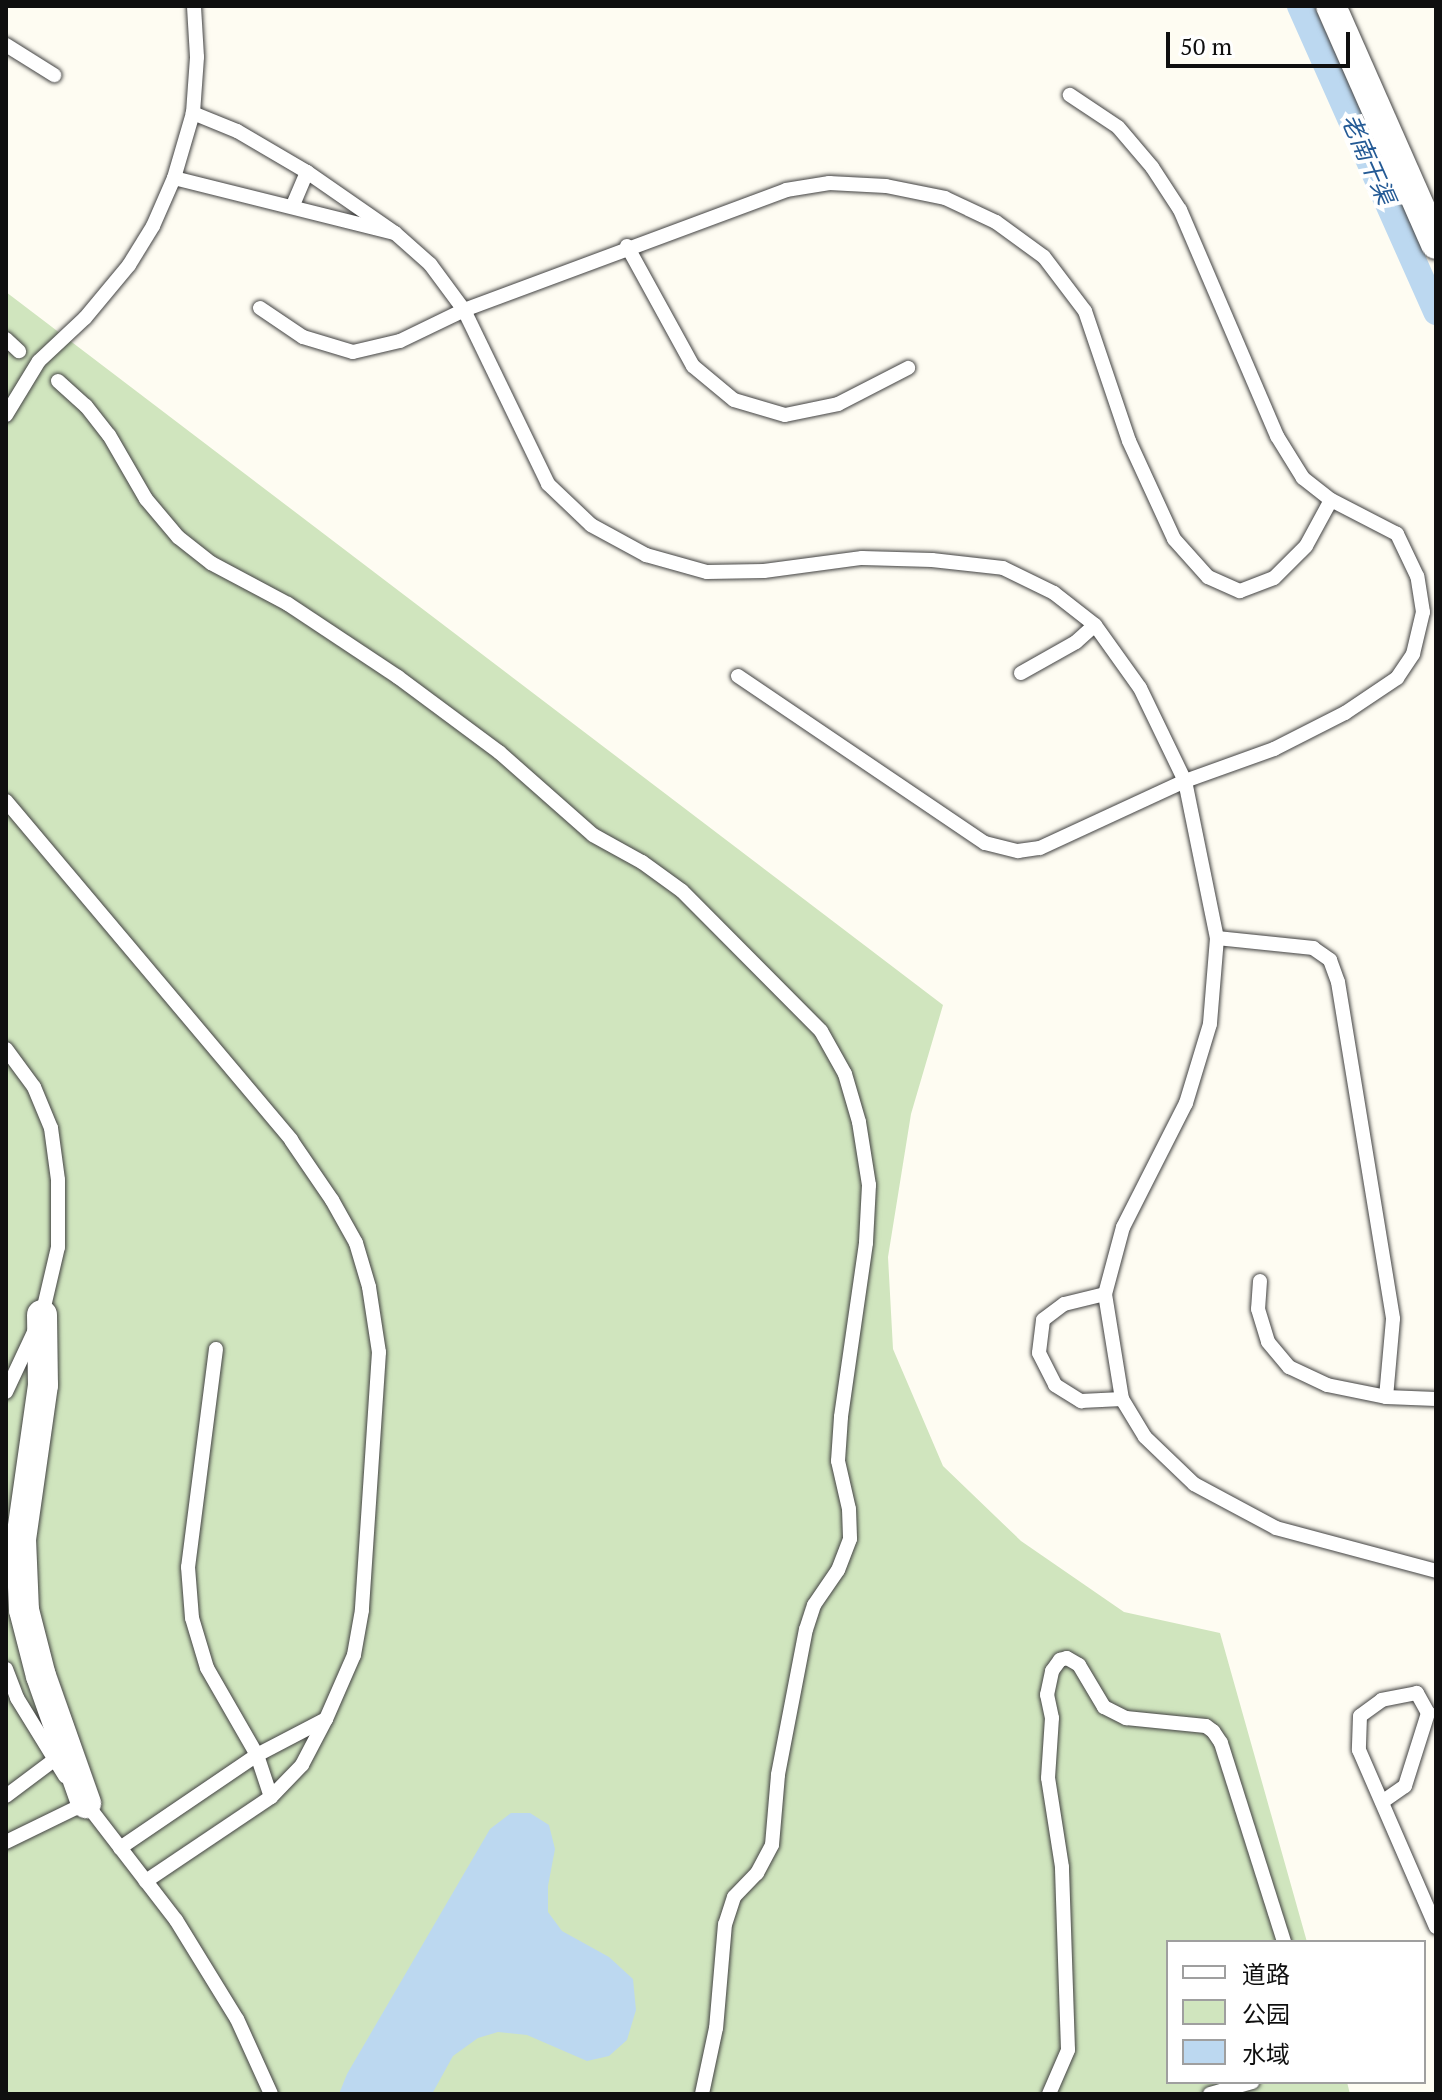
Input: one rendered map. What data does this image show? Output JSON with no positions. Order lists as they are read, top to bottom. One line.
{"water":["老南干渠"],"legend":["道路","公园","水域"],"scale_bar":"50 m"}
